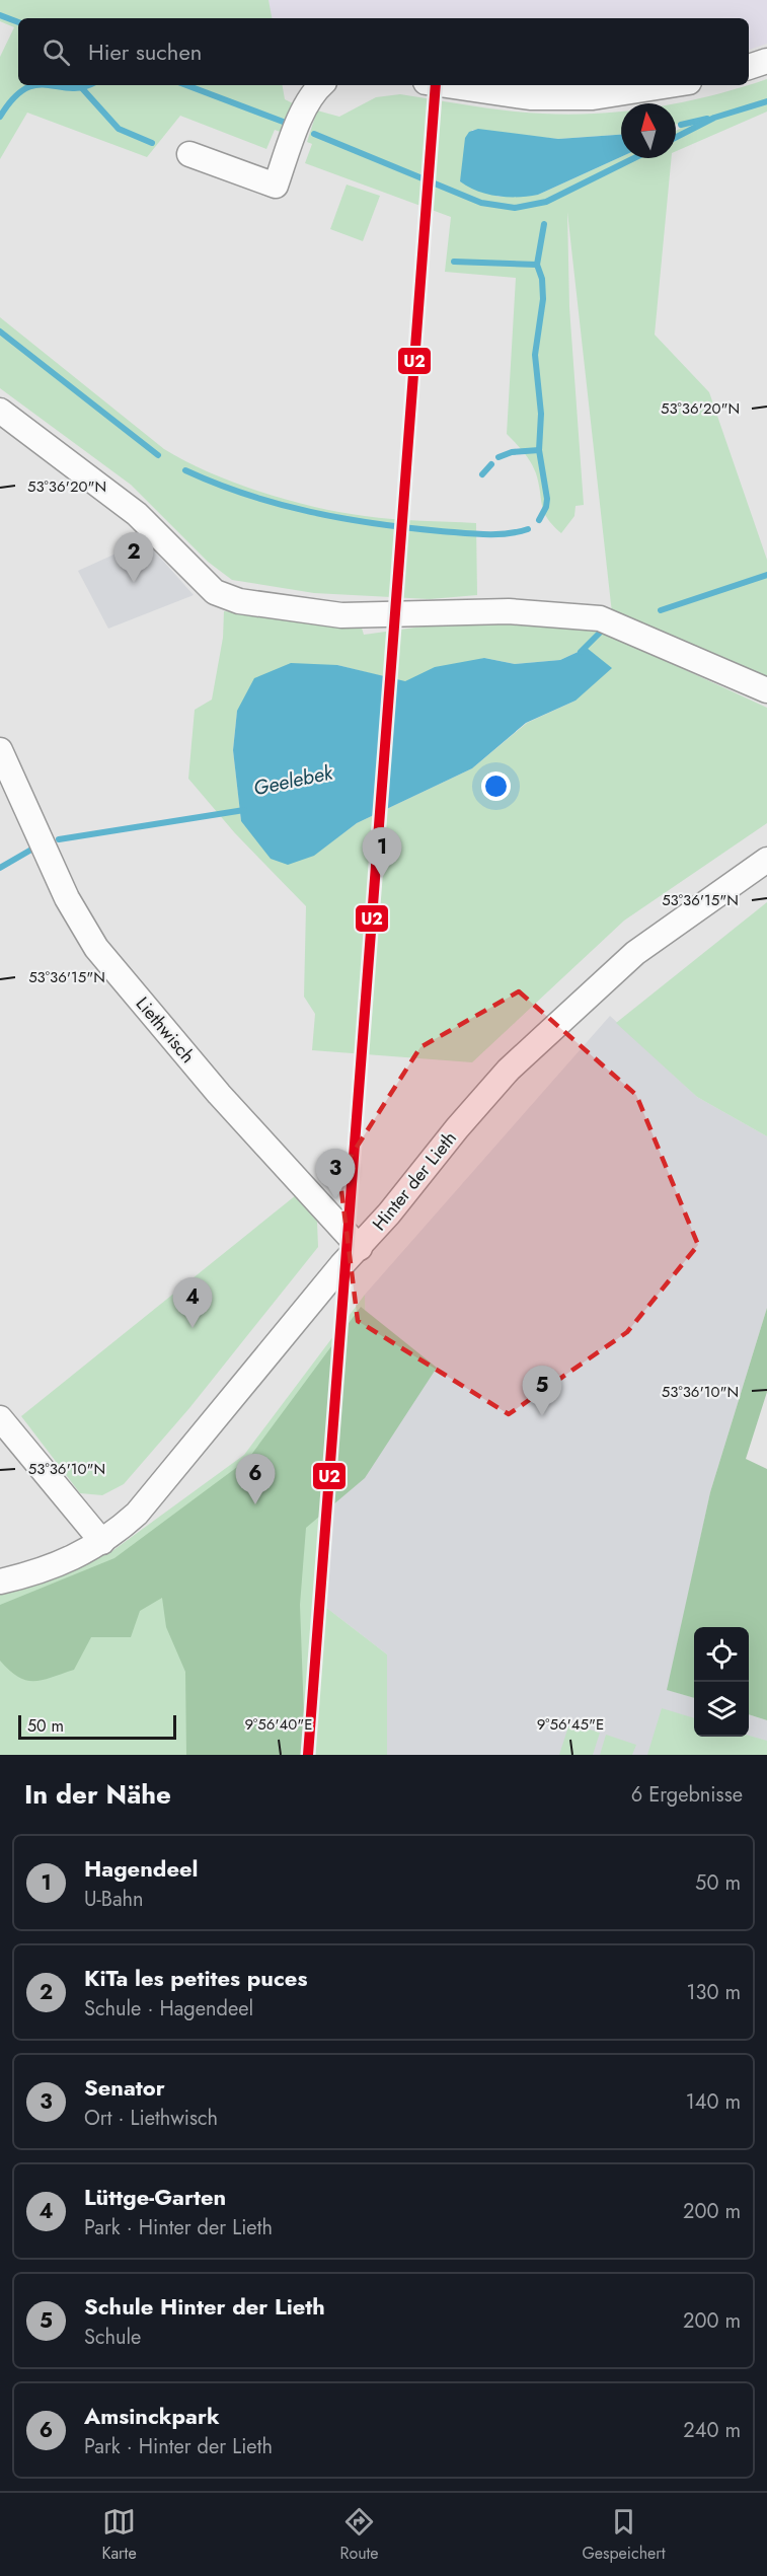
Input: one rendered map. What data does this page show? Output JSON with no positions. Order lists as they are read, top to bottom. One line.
{"streets":{"street":["Liethwisch","Hinter der Lieth"]},"crossings":[["Liethwisch","Hinter der Lieth"]],"water":["Geelebek"],"lines":["transit line U2"],"scale_bar":"50 m","north":"top","page":{"search":"Hier suchen","pins":["2","1","3","4","5","6"],"scale":"50 m","heading":["In der Nähe","6 Ergebnisse"],"list":[{"mark":"1","name":"Hagendeel","note":"U-Bahn","value":"50 m"},{"mark":"2","name":"KiTa les petites puces","note":"Schule · Hagendeel","value":"130 m"},{"mark":"3","name":"Senator","note":"Ort · Liethwisch","value":"140 m"},{"mark":"4","name":"Lüttge-Garten","note":"Park · Hinter der Lieth","value":"200 m"},{"mark":"5","name":"Schule Hinter der Lieth","note":"Schule","value":"200 m"},{"mark":"6","name":"Amsinckpark","note":"Park · Hinter der Lieth","value":"240 m"}],"nav":["Karte","Route","Gespeichert"]},"coordinates":["53°36'20\"N","53°36'15\"N","53°36'10\"N","9°56'40\"E","9°56'45\"E"]}
